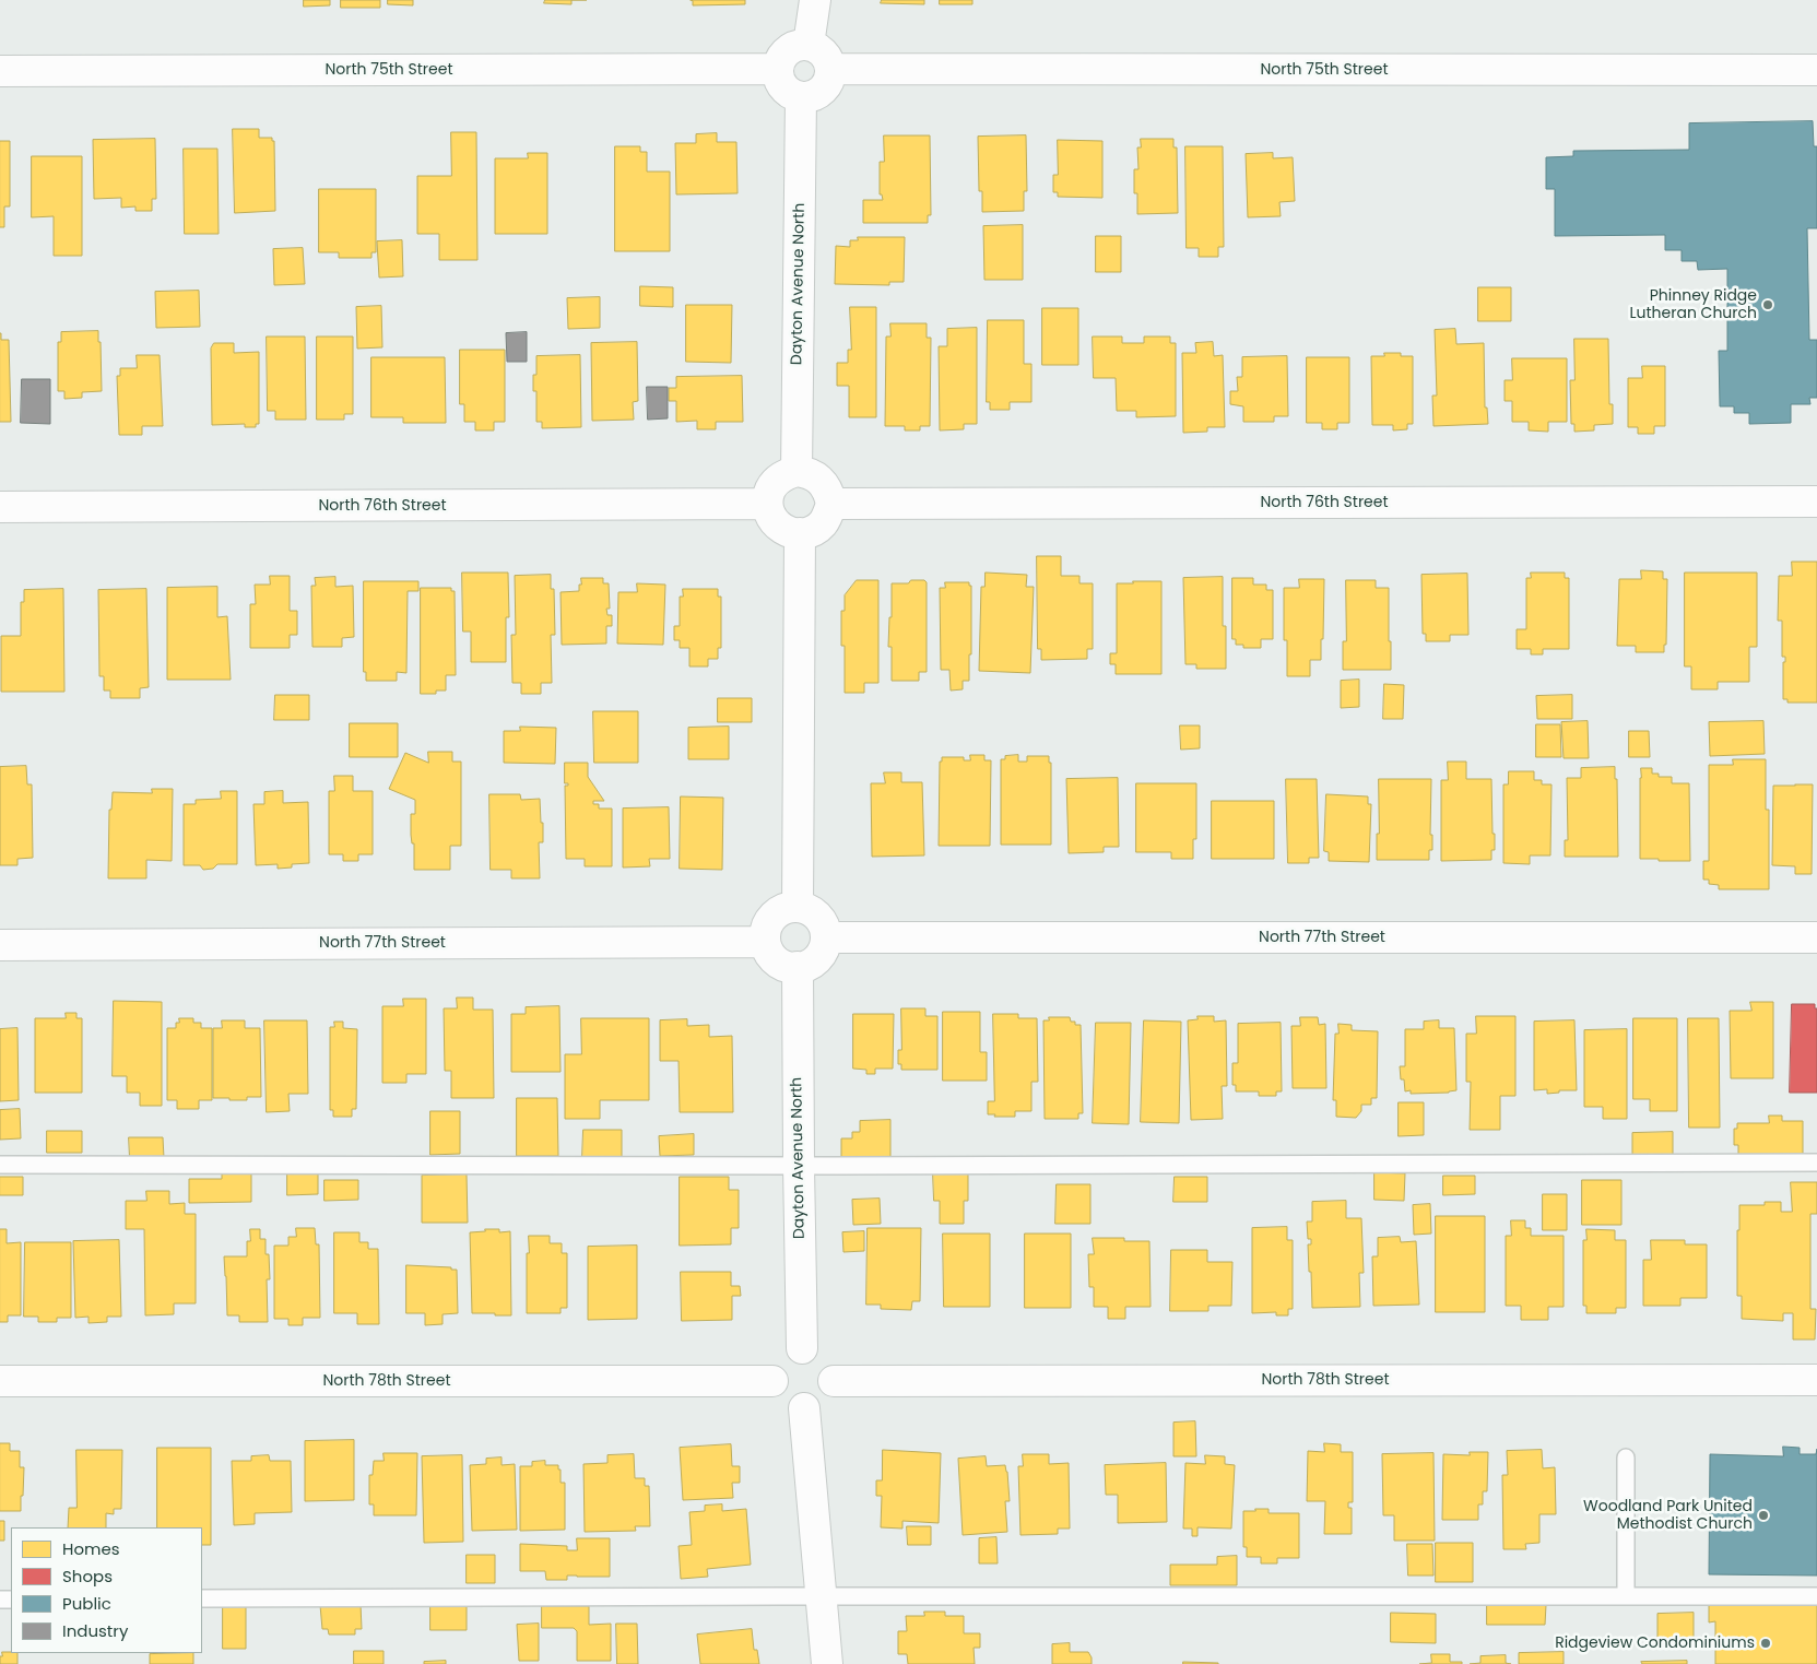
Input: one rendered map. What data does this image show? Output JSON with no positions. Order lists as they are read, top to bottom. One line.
{"streets":{"street":["North 75th Street","Dayton Avenue North","North 76th Street","North 77th Street","North 78th Street"]},"crossings":[["North 75th Street","Dayton Avenue North"],["Dayton Avenue North","North 76th Street"],["Dayton Avenue North","North 77th Street"],["Dayton Avenue North","North 78th Street"]],"places":["Phinney Ridge Lutheran Church","Woodland Park United Methodist Church","Ridgeview Condominiums"],"legend":["Homes","Shops","Public","Industry"]}
